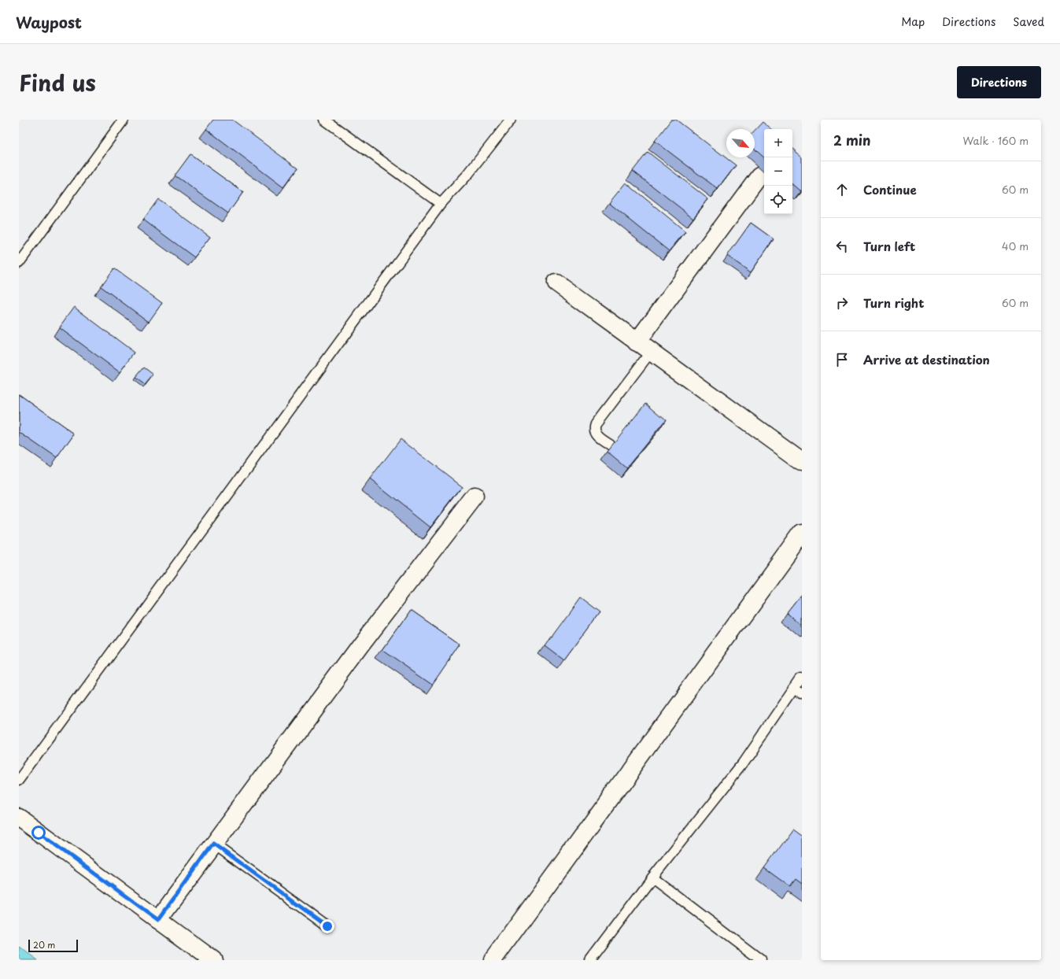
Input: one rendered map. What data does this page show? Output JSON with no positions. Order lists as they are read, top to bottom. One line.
{"scale_bar":"20 m","north":"bottom right","page":{"header":"Waypost","nav":["Map","Directions","Saved"],"title":"Find us","buttons":"Directions","heading":["2 min","Walk · 160 m"],"map_buttons":["+","−"],"list":[["Continue","60 m"],["Turn left","40 m"],["Turn right","60 m"],"Arrive at destination"],"scale":"20 m"}}
